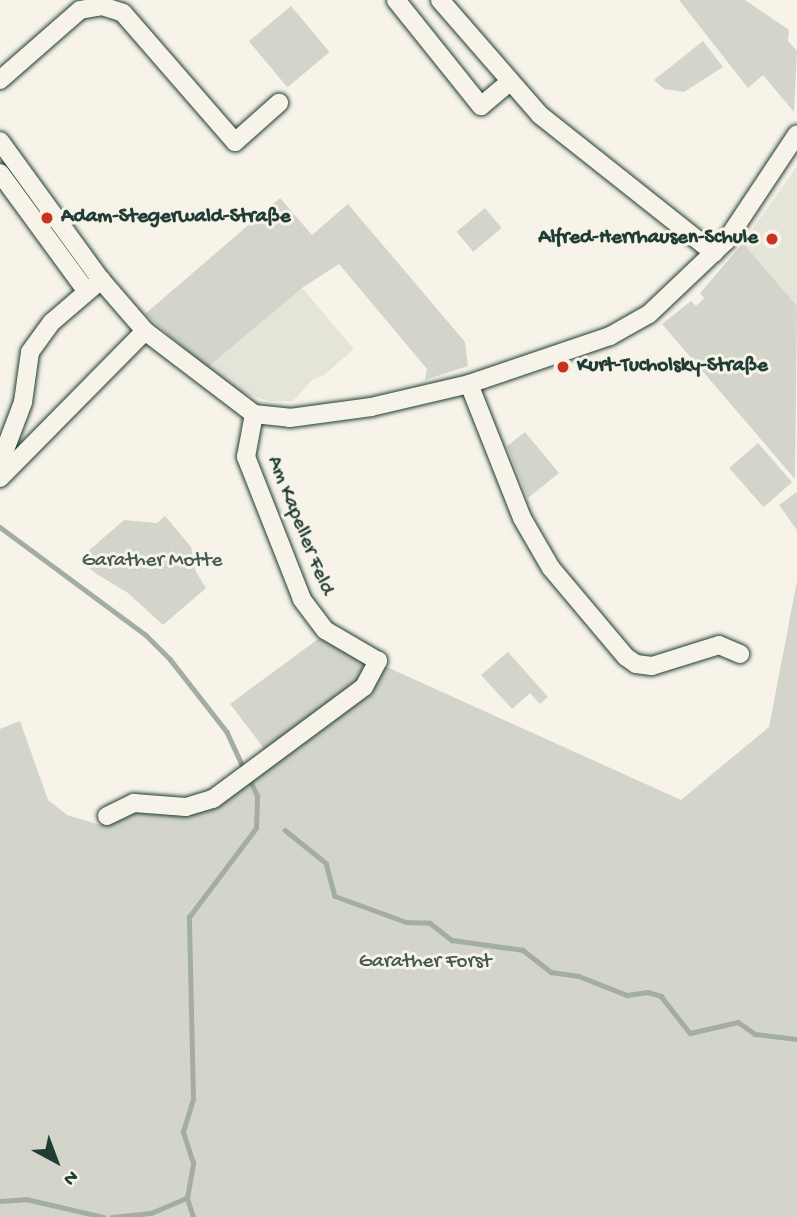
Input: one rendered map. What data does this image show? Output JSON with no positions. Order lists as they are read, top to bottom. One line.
{"streets":{"street":["Am Kapeller Feld"]},"parks":["Garather Motte","Garather Forst"],"places":["Adam-Stegerwald-Straße","Alfred-Herrhausen-Schule","Kurt-Tucholsky-Straße"],"north":"bottom right"}
